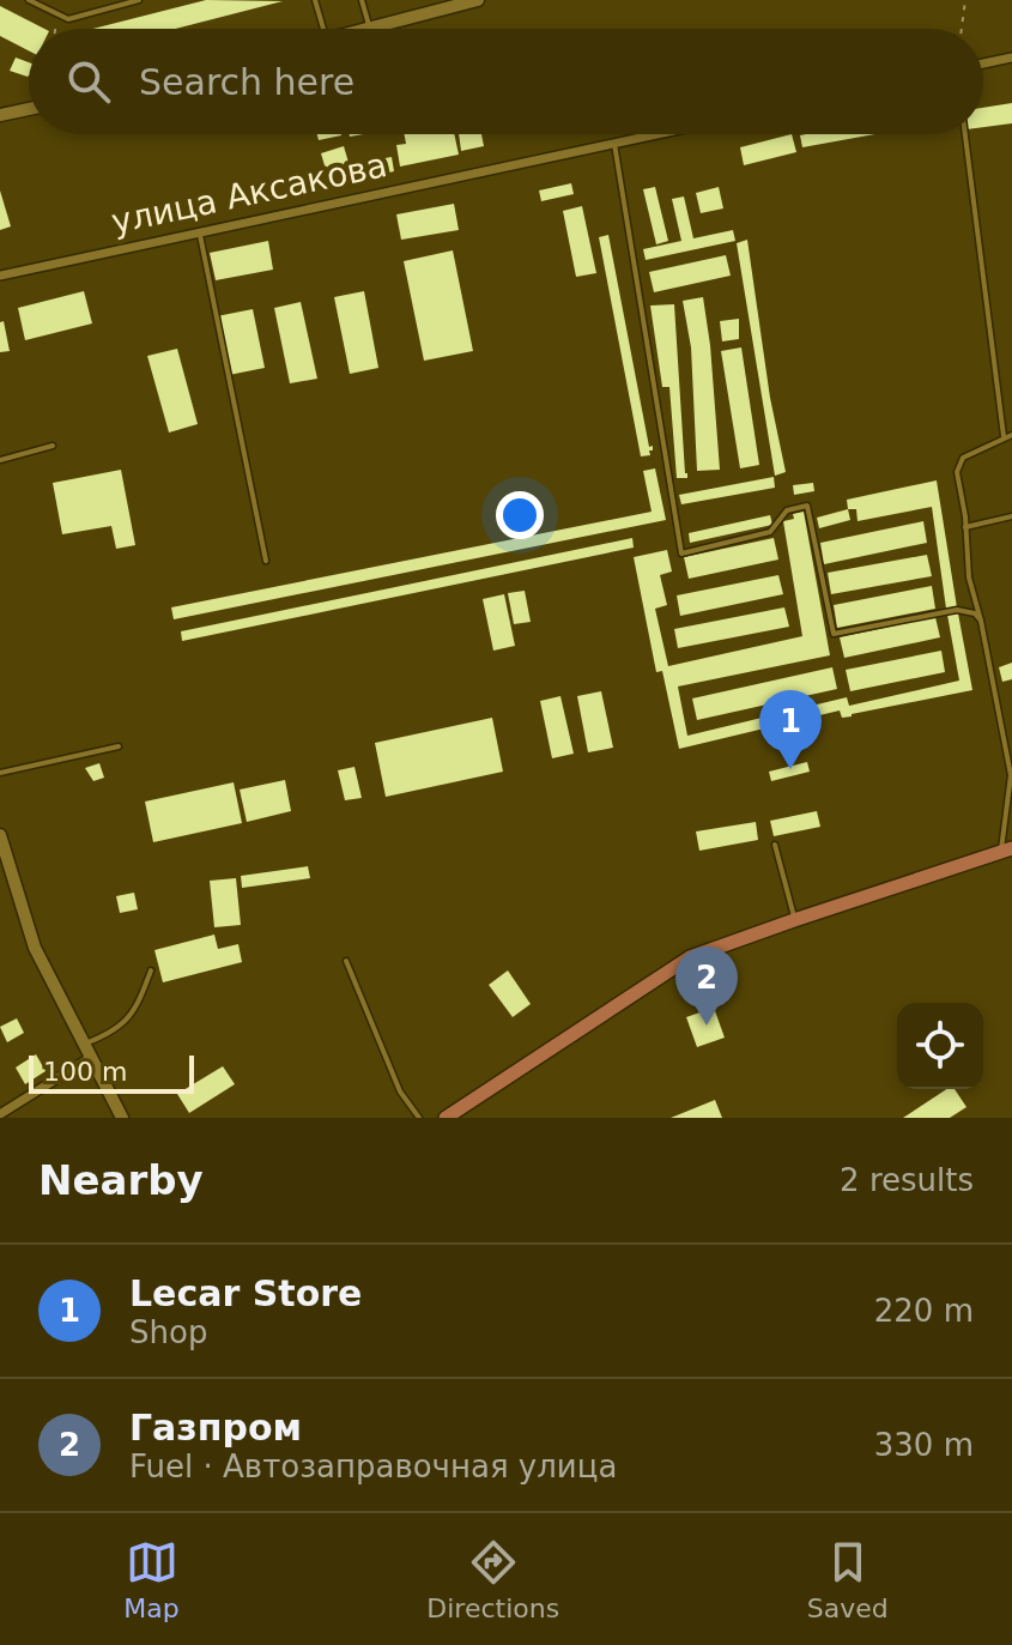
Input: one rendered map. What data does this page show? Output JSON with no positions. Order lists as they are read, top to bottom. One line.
{"streets":{"street":["улица Аксакова"]},"scale_bar":"100 m","page":{"search":"Search here","pins":["1","2"],"scale":"100 m","heading":["Nearby","2 results"],"list":[{"mark":"1","name":"Lecar Store","note":"Shop","value":"220 m"},{"mark":"2","name":"Газпром","note":"Fuel · Автозаправочная улица","value":"330 m"}],"nav":["Map","Directions","Saved"]}}
